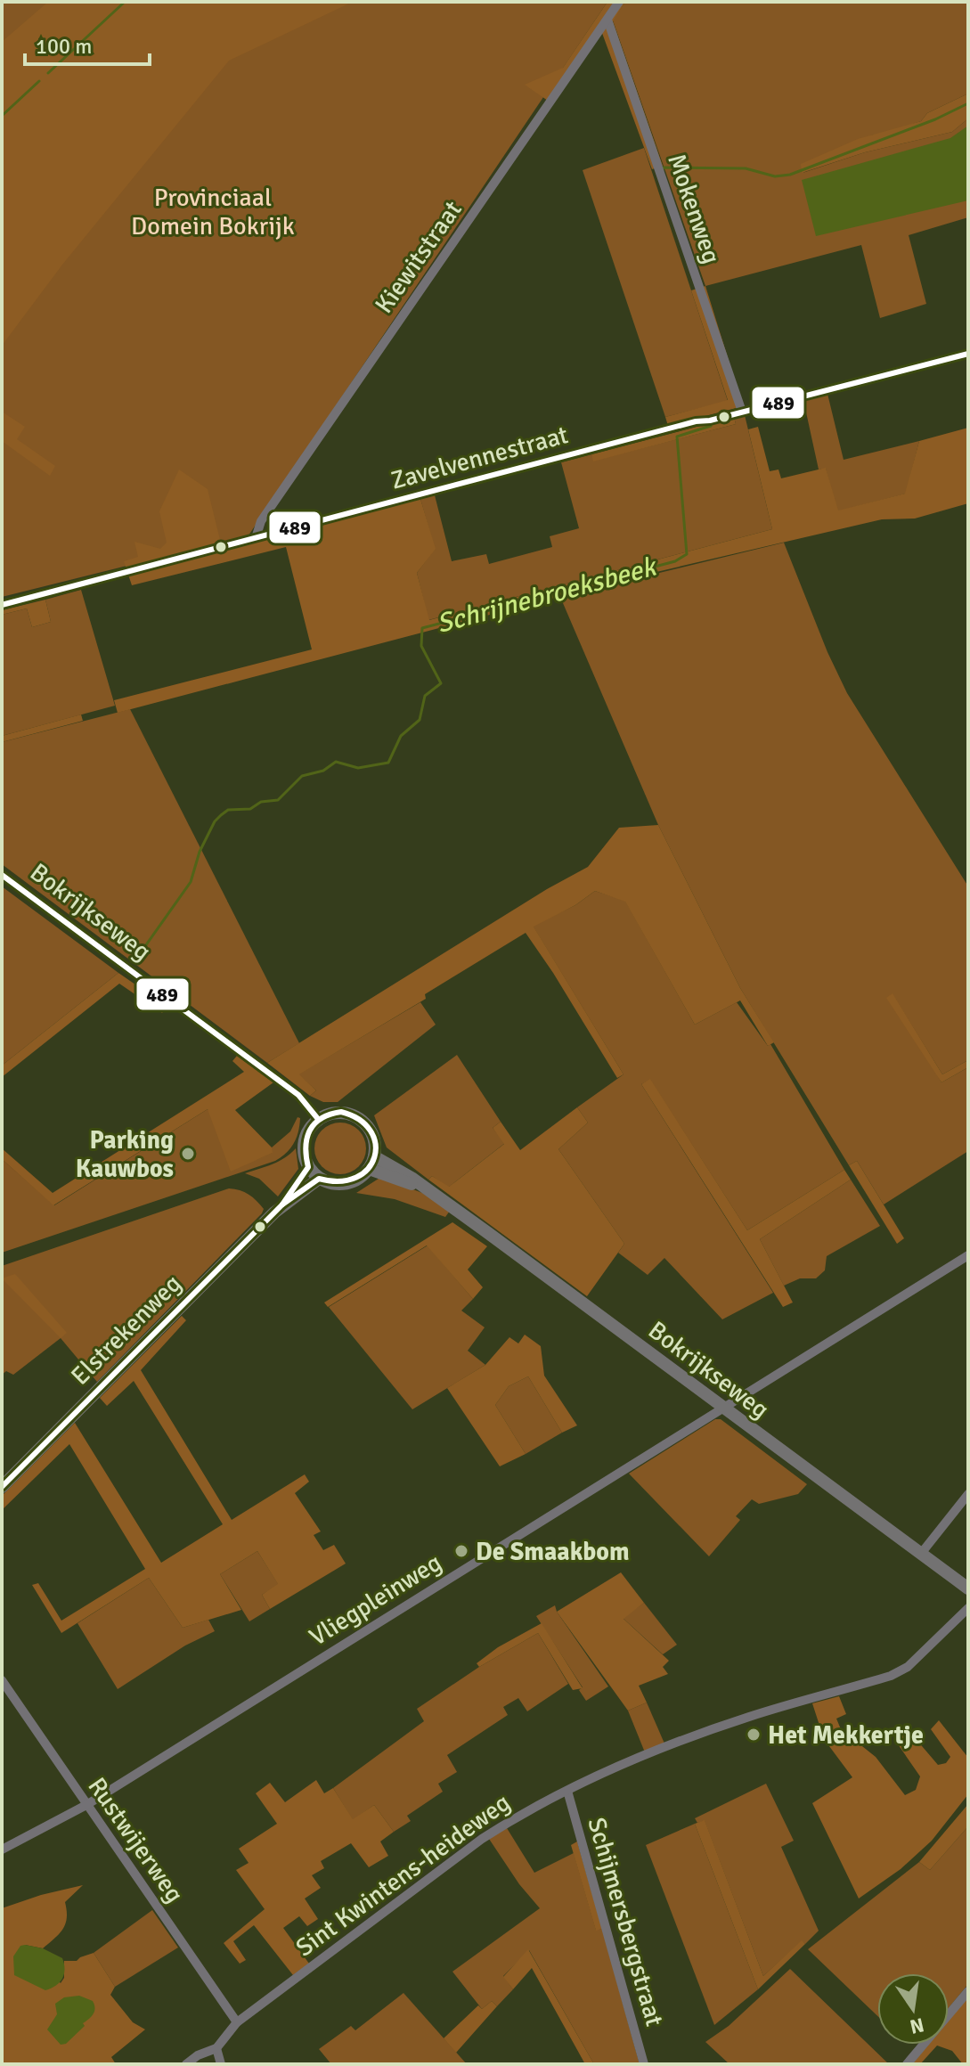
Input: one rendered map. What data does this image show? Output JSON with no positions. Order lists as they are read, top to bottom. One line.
{"streets":{"street":["Mokenweg","Kiewitstraat","Zavelvennestraat","Bokrijkseweg","Elstrekenweg","Vliegpleinweg","Rustwijerweg","Sint Kwintens-heideweg","Schijmersbergstraat"]},"crossings":[["Mokenweg","Kiewitstraat"],["Mokenweg","Zavelvennestraat"],["Kiewitstraat","Zavelvennestraat"],["Bokrijkseweg","Elstrekenweg"],["Bokrijkseweg","Vliegpleinweg"],["Vliegpleinweg","Rustwijerweg"],["Rustwijerweg","Sint Kwintens-heideweg"],["Sint Kwintens-heideweg","Schijmersbergstraat"]],"water":["Schrijnebroeksbeek"],"parks":["Provinciaal Domein Bokrijk"],"places":["Parking Kauwbos","De Smaakbom","Het Mekkertje"],"lines":["transit line 489"],"scale_bar":"100 m","north":"bottom"}
